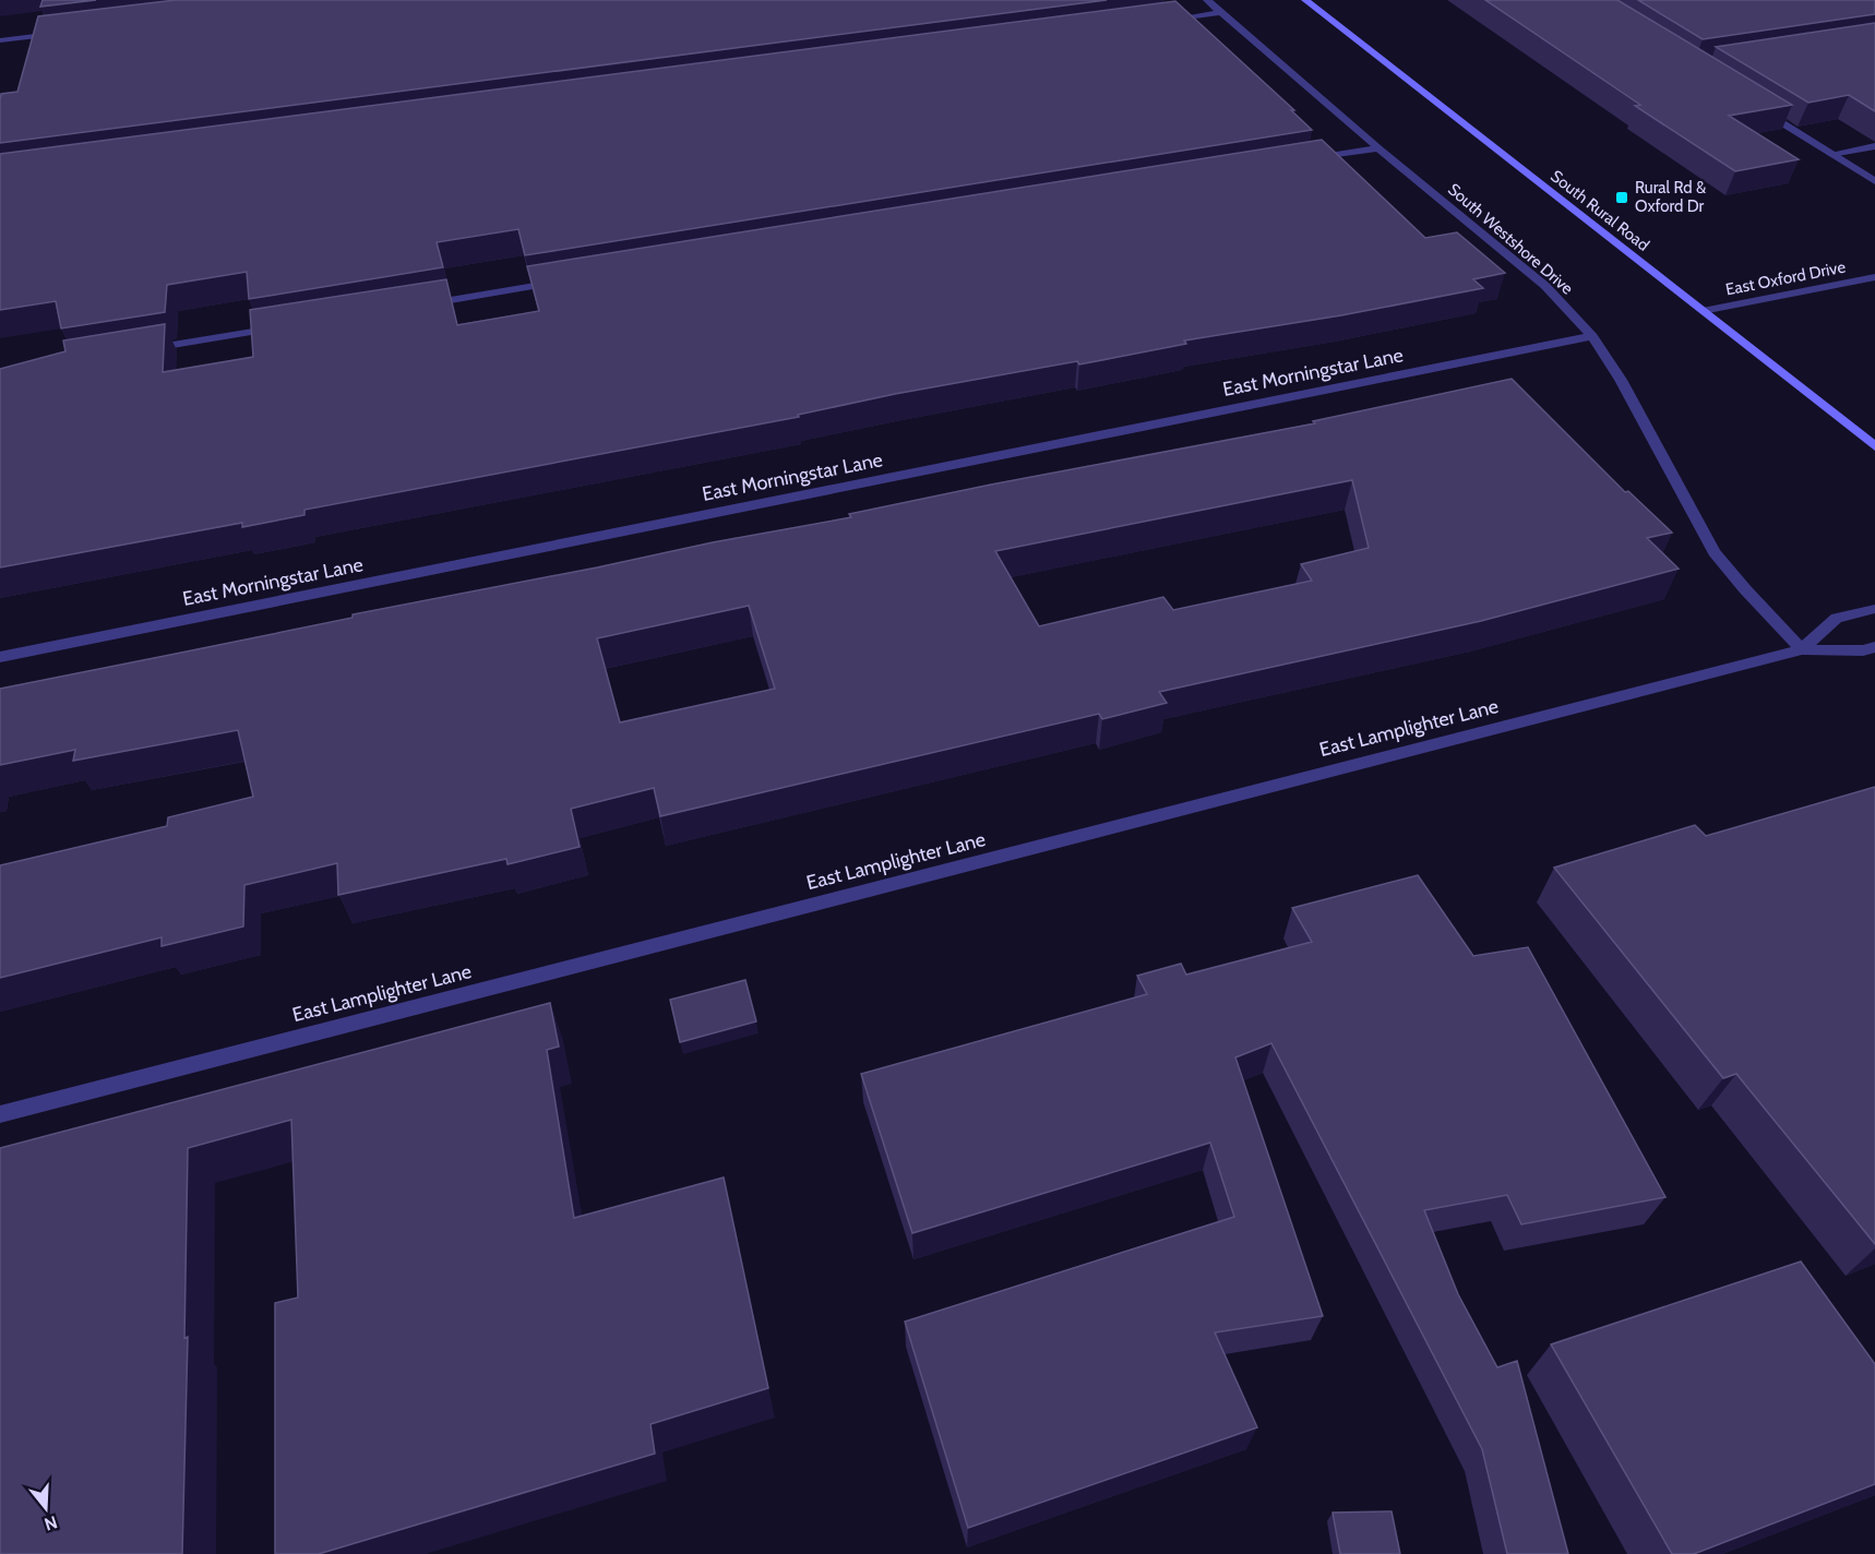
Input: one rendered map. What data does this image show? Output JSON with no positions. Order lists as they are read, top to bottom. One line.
{"streets":{"main road":["South Rural Road"],"street":["South Westshore Drive","East Oxford Drive","East Morningstar Lane","East Lamplighter Lane"]},"crossings":[["South Rural Road","East Oxford Drive"],["South Westshore Drive","East Morningstar Lane"],["South Westshore Drive","East Lamplighter Lane"]],"places":{"transit":["Rural Rd & Oxford Dr"]},"north":"bottom"}
